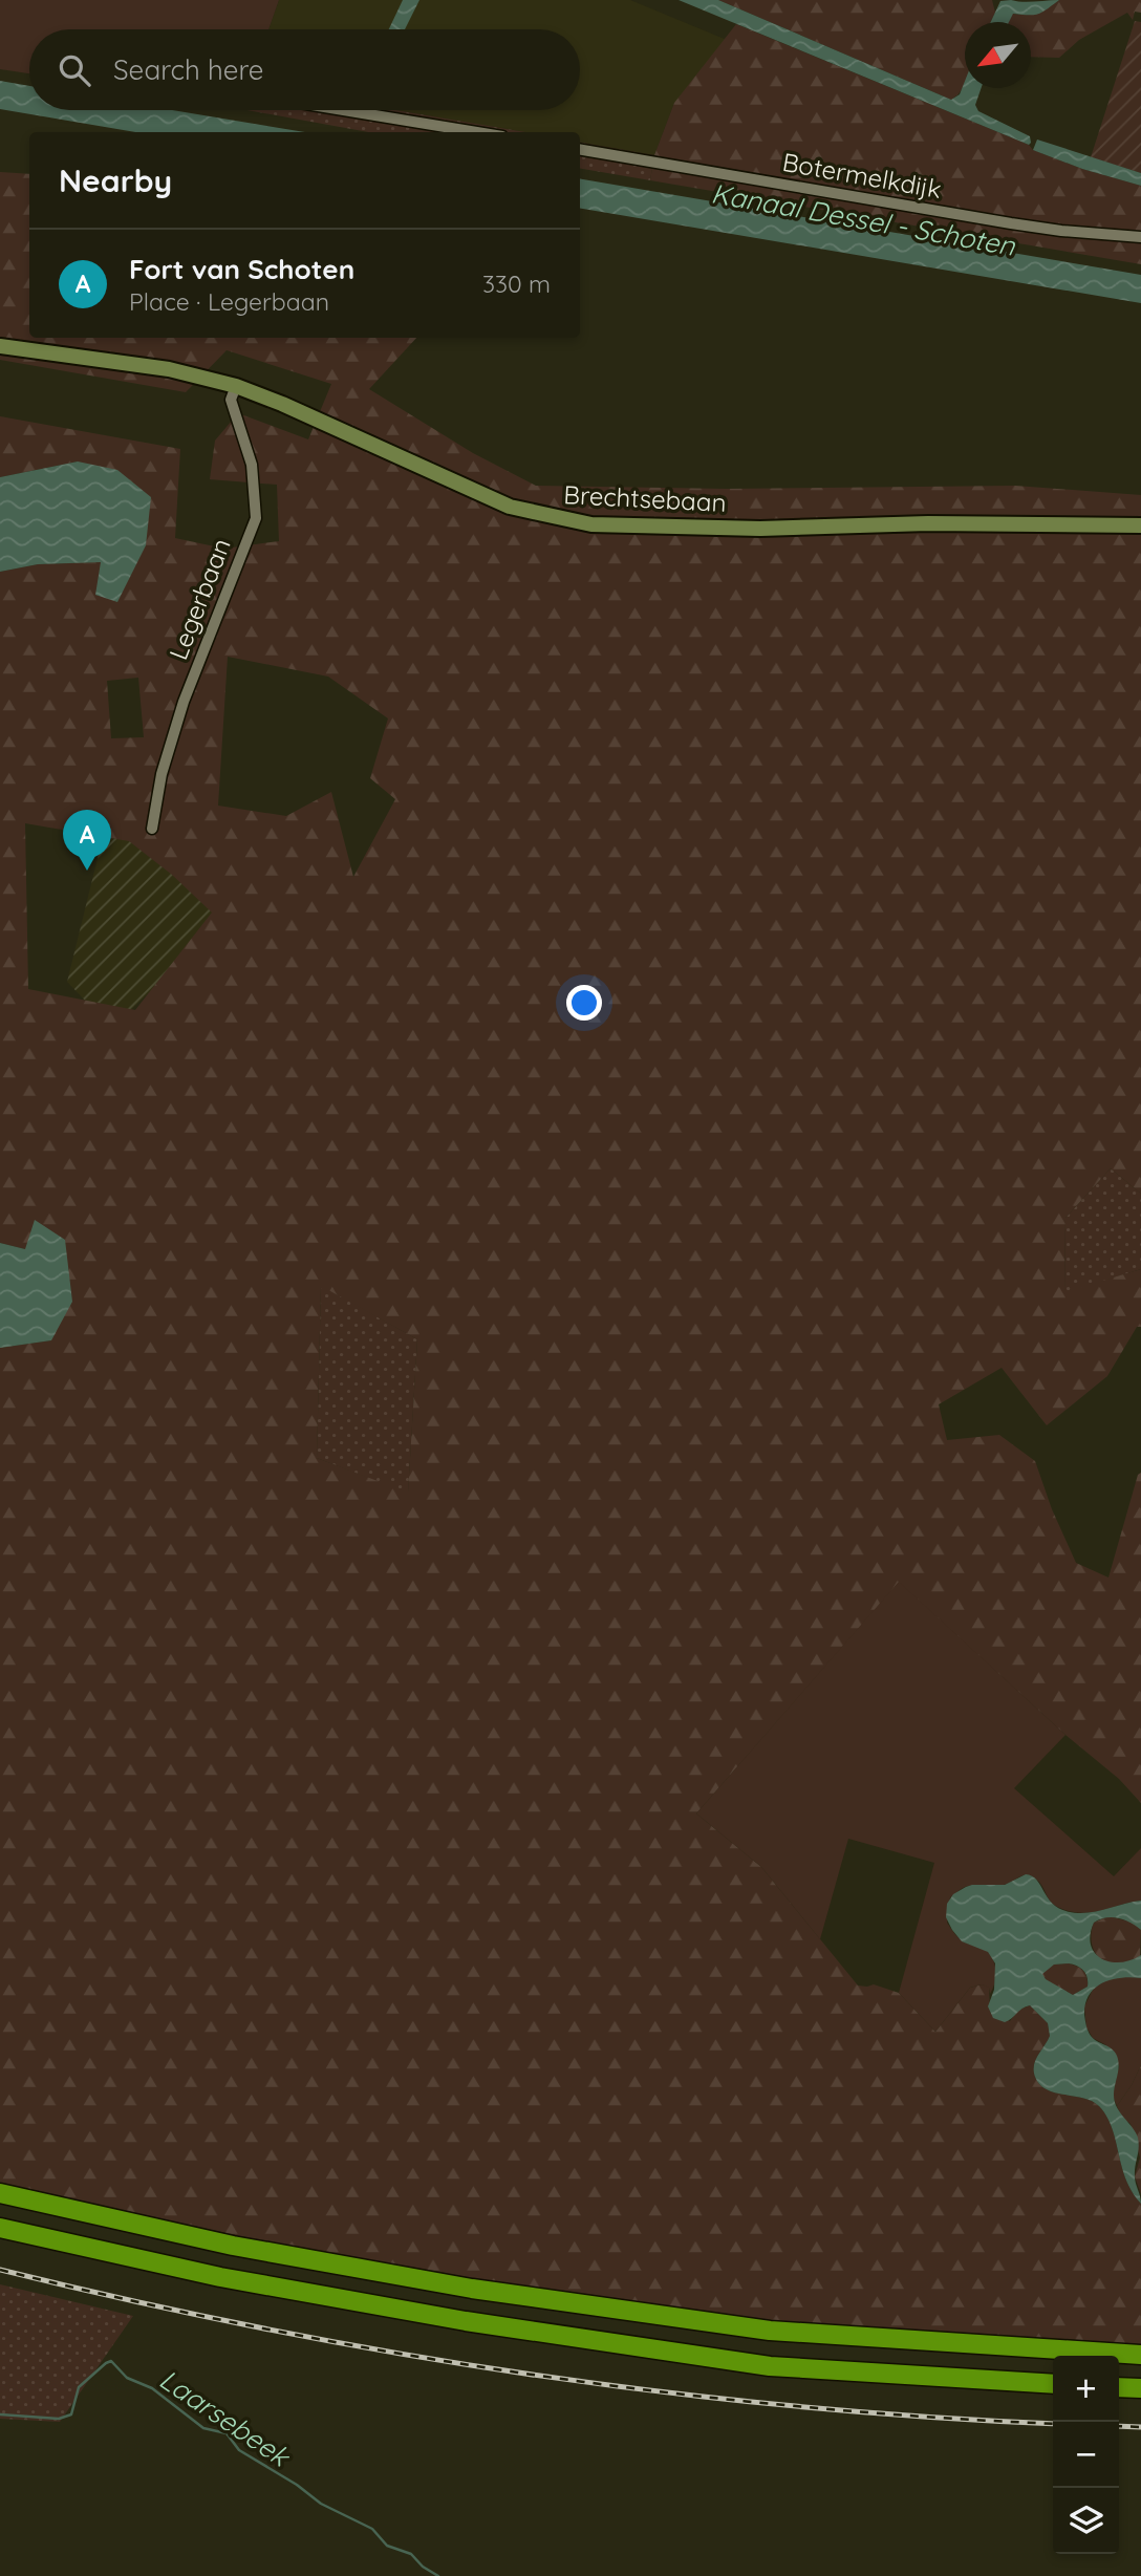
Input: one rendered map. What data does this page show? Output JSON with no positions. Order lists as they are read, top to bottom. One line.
{"streets":{"main road":["Brechtsebaan"],"street":["Botermelkdijk","Legerbaan"]},"crossings":[["Brechtsebaan","Legerbaan"]],"water":["Kanaal Dessel - Schoten","Laarsebeek"],"north":"bottom left","page":{"search":"Search here","heading":"Nearby","list":[{"mark":"A","name":"Fort van Schoten","note":"Place · Legerbaan","value":"330 m"}],"pins":"A","map_buttons":["+","−"]}}
